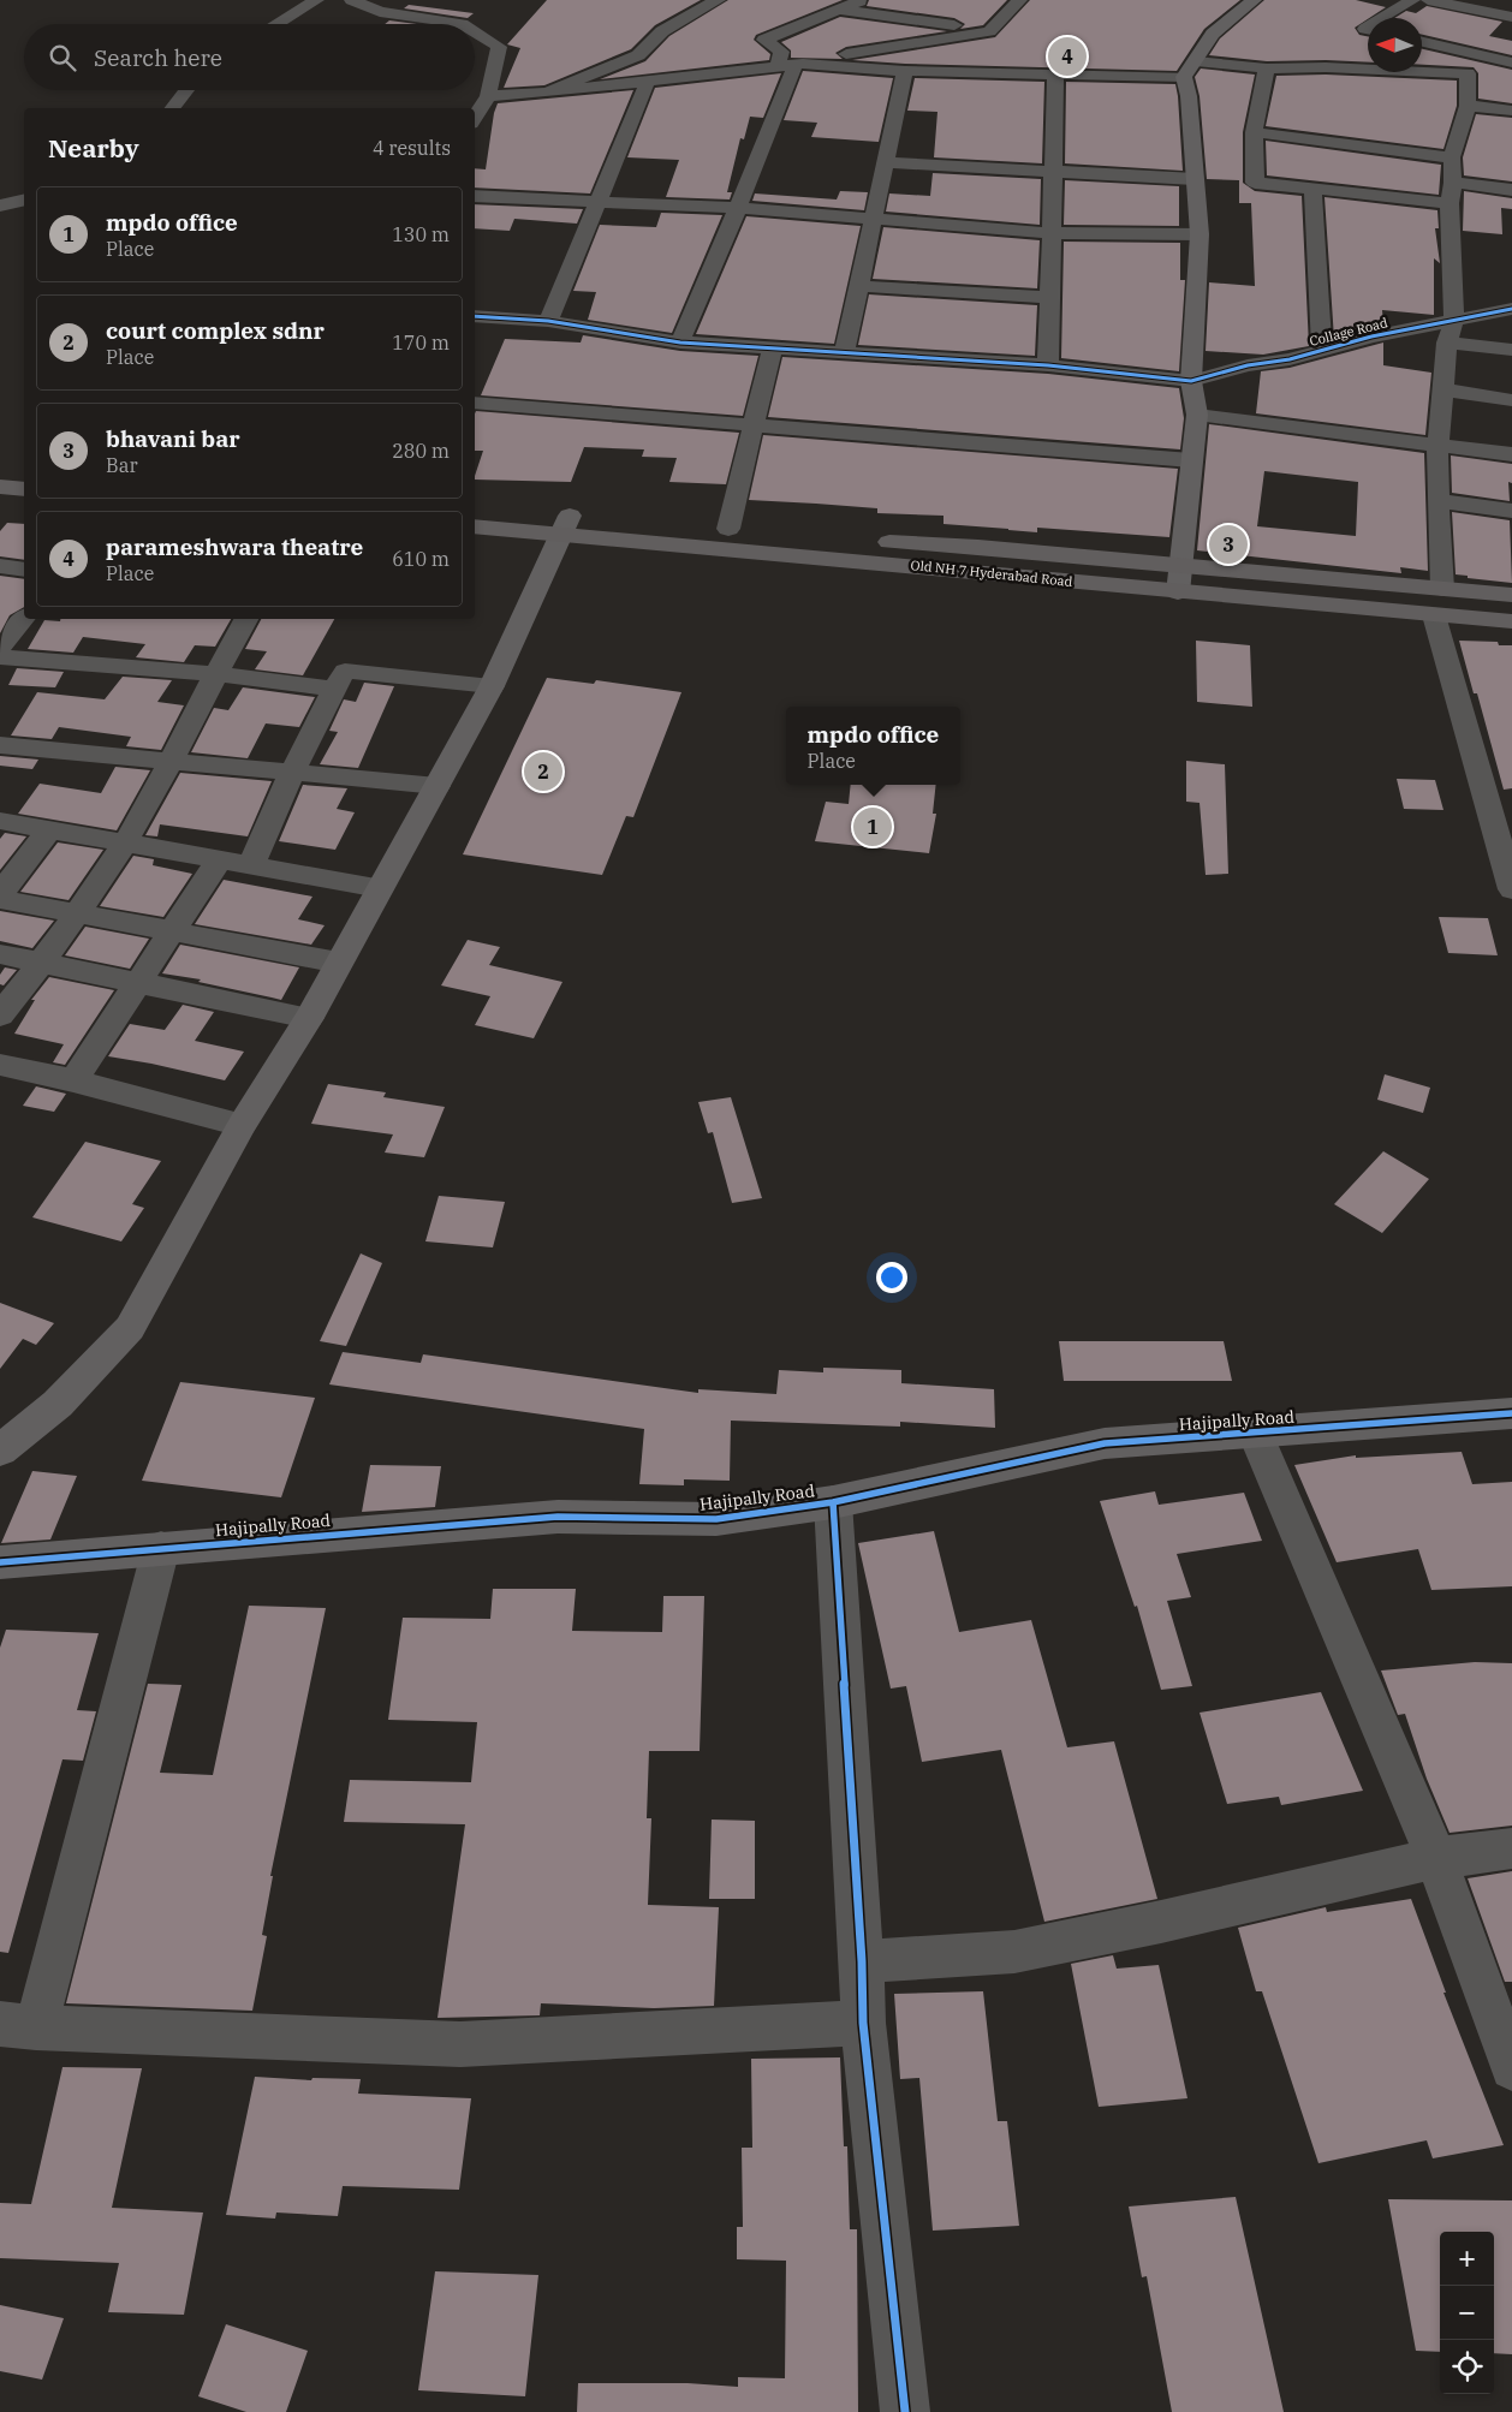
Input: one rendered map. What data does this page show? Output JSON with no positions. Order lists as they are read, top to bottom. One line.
{"streets":{"main road":["Old NH 7 Hyderabad Road","Hajipally Road"],"street":["Collage Road"]},"north":"left","page":{"search":"Search here","pins":["4","3","2","1"],"heading":["Nearby","4 results"],"list":[{"mark":"1","name":"mpdo office","note":"Place","value":"130 m"},{"mark":"2","name":"court complex sdnr","note":"Place","value":"170 m"},{"mark":"3","name":"bhavani bar","note":"Bar","value":"280 m"},{"mark":"4","name":"parameshwara theatre","note":"Place","value":"610 m"}],"popup":["mpdo office","Place"],"map_buttons":["+","−"]}}
